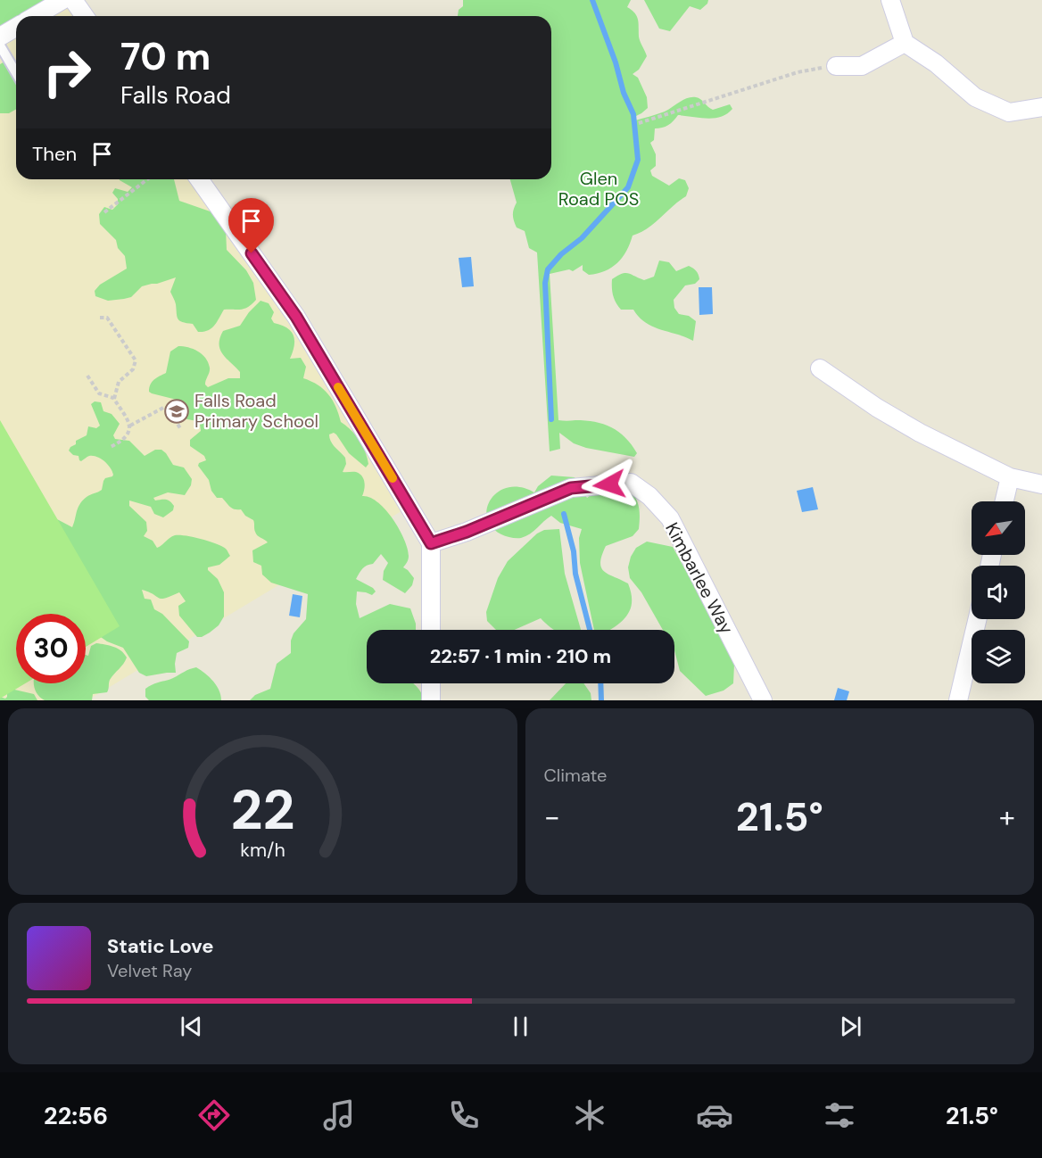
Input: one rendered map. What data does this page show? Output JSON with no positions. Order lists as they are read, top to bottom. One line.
{"streets":{"street":["Kimbarlee Way"]},"parks":["Glen Road POS"],"places":{"school or university":["Falls Road Primary School"]},"north":"bottom left","page":{"turn":["70 m","Falls Road"],"then":"Then","limit":"30","trip":"22:57 · 1 min · 210 m","tile":"Climate","heat":["−","21.5°","+"],"song":["Static Love","Velvet Ray"],"tabs":["22:56","21.5°"],"gauge":["22","km/h"]}}
